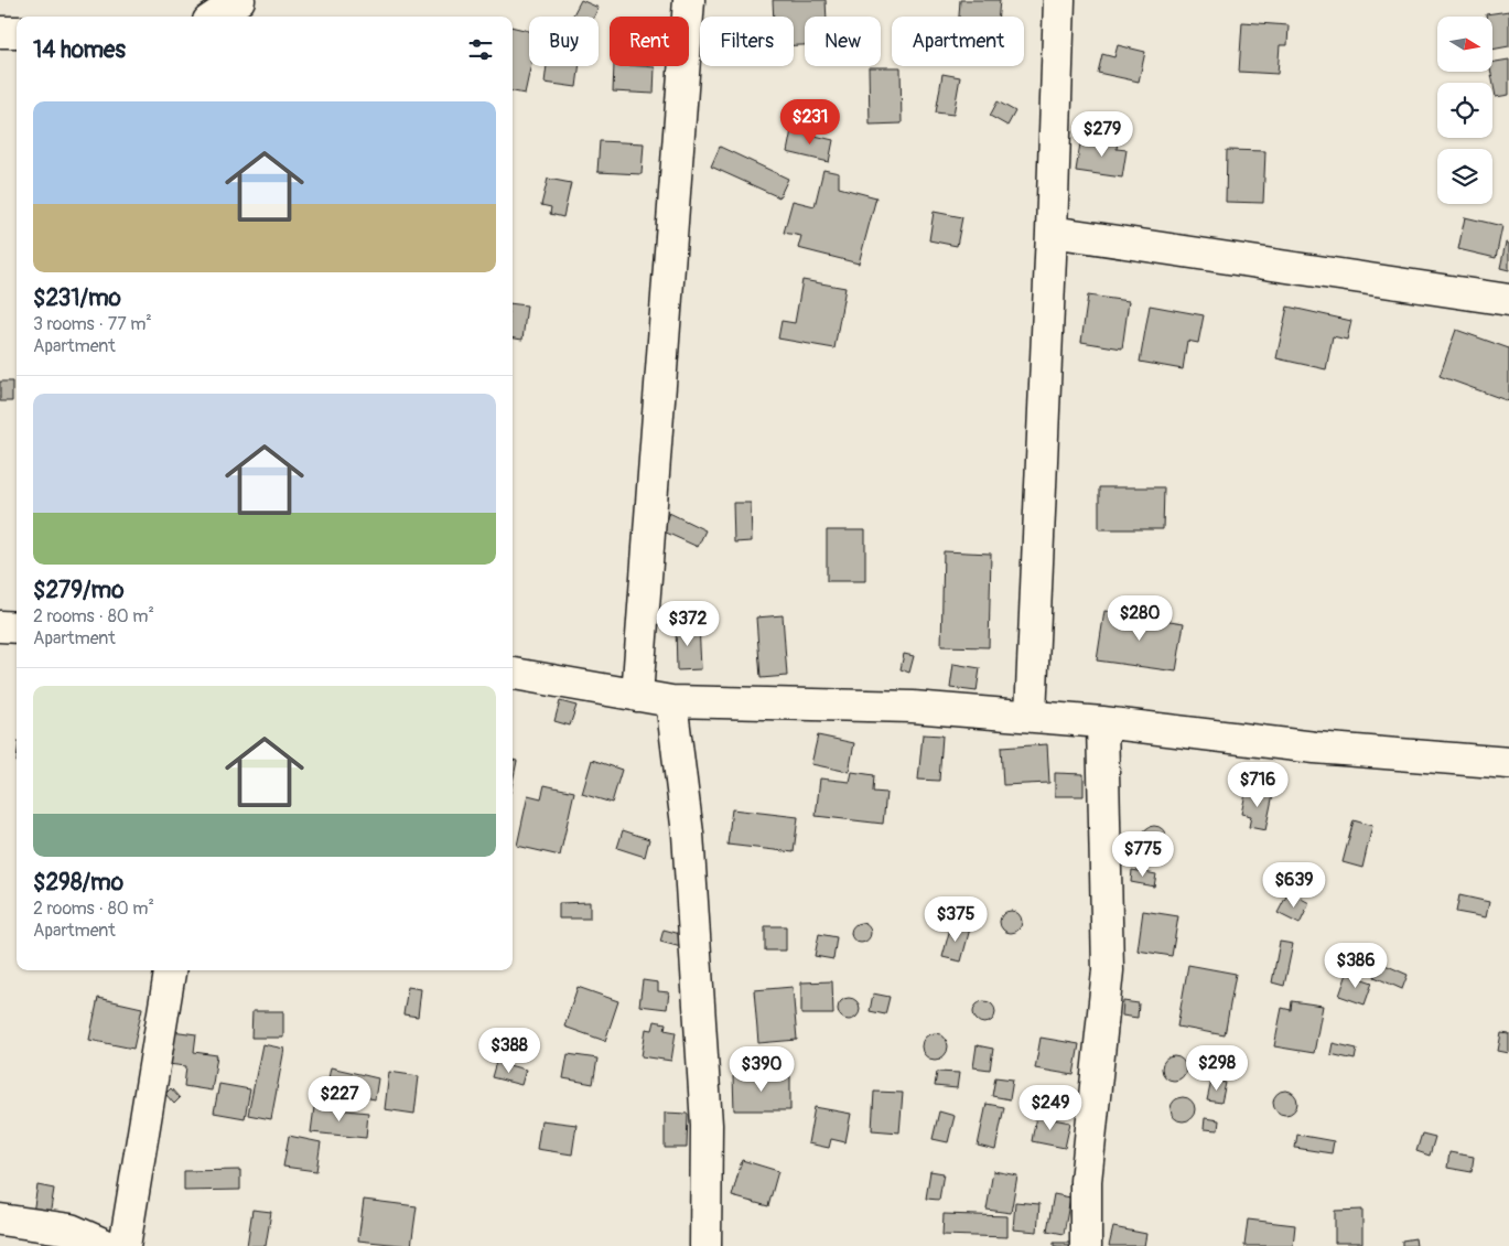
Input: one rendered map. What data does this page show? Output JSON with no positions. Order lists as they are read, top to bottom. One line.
{"north":"right","page":{"chip":["Buy","Rent","Filters","New","Apartment"],"heading":"14 homes","list":[{"name":"$231/mo","note":"3 rooms · 77 m² · Apartment"},{"name":"$279/mo","note":"2 rooms · 80 m² · Apartment"},{"name":"$298/mo","note":"2 rooms · 80 m² · Apartment"}],"price":["$231","$279","$280","$372","$716","$775","$639","$375","$386","$388","$298","$390","$227","$249"]}}
